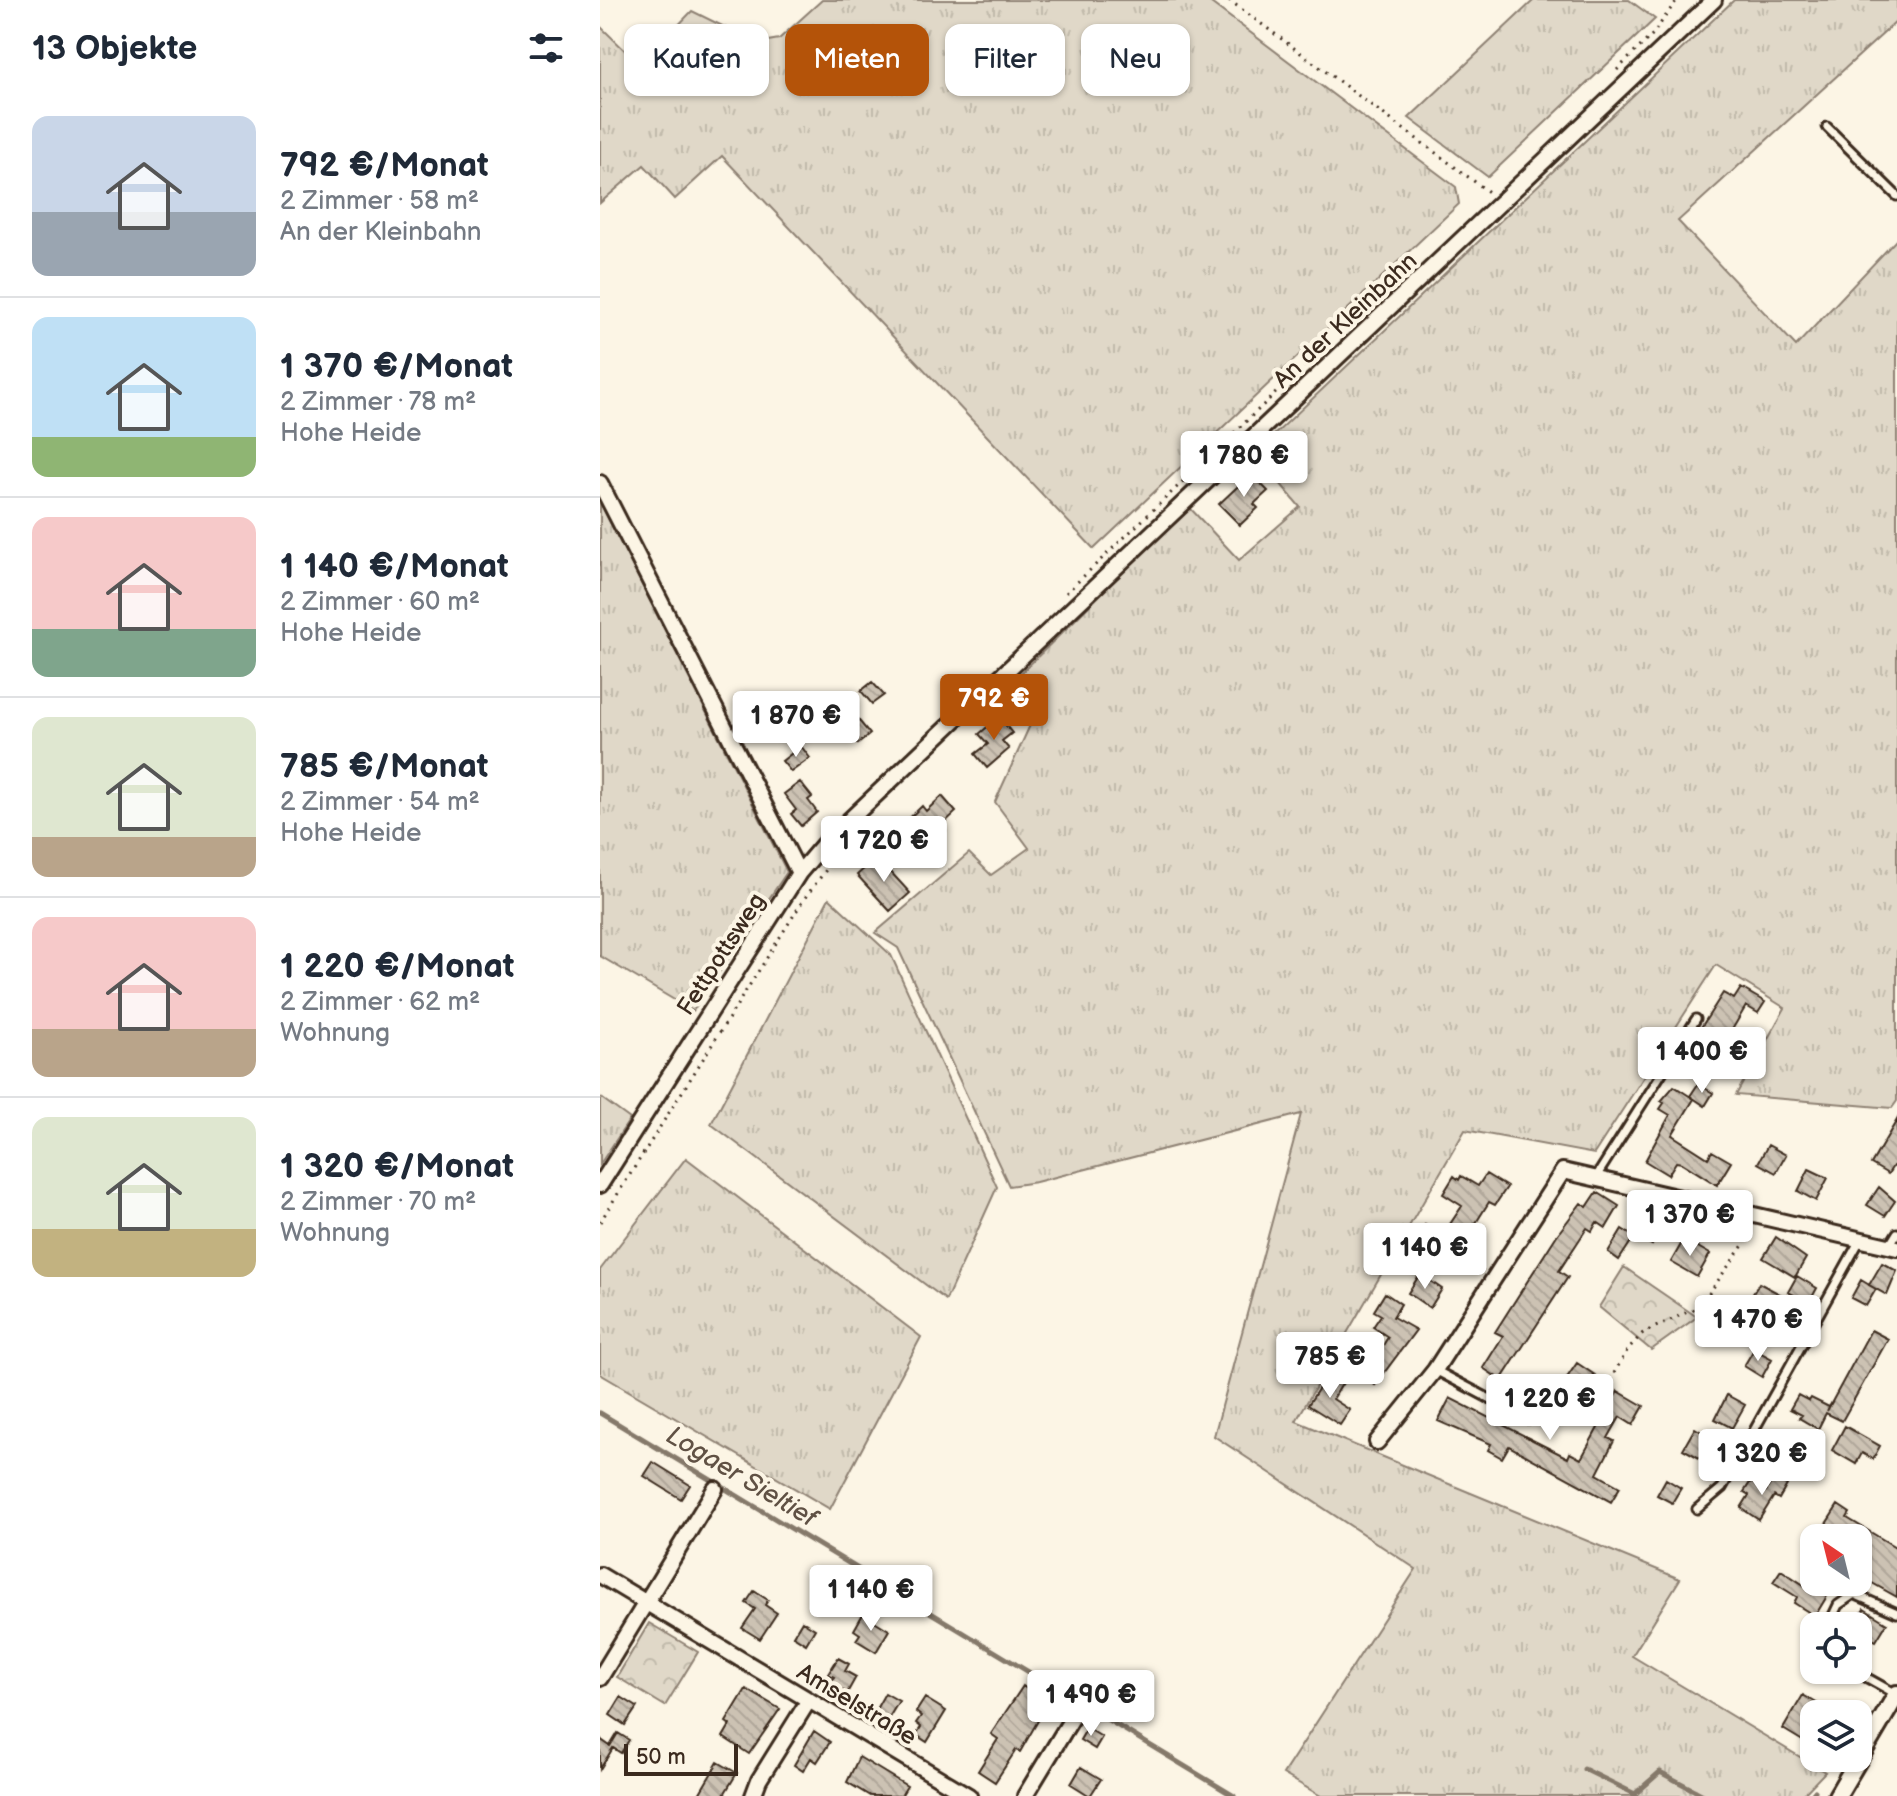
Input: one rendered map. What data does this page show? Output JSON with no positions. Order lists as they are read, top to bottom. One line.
{"streets":{"street":["An der Kleinbahn","Fettpottsweg","Amselstraße"]},"crossings":[["An der Kleinbahn","Fettpottsweg"]],"water":["Logaer Sieltief"],"scale_bar":"50 m","north":"top left","page":{"heading":"13 Objekte","chip":["Kaufen","Mieten","Filter","Neu"],"list":[{"name":"792 €/Monat","note":"2 Zimmer · 58 m² · An der Kleinbahn"},{"name":"1 370 €/Monat","note":"2 Zimmer · 78 m² · Hohe Heide"},{"name":"1 140 €/Monat","note":"2 Zimmer · 60 m² · Hohe Heide"},{"name":"785 €/Monat","note":"2 Zimmer · 54 m² · Hohe Heide"},{"name":"1 220 €/Monat","note":"2 Zimmer · 62 m² · Wohnung"},{"name":"1 320 €/Monat","note":"2 Zimmer · 70 m² · Wohnung"}],"price":["1 780 €","792 €","1 870 €","1 720 €","1 400 €","1 370 €","1 140 €","1 470 €","785 €","1 220 €","1 320 €","1 140 €","1 490 €"],"scale":"50 m"}}
